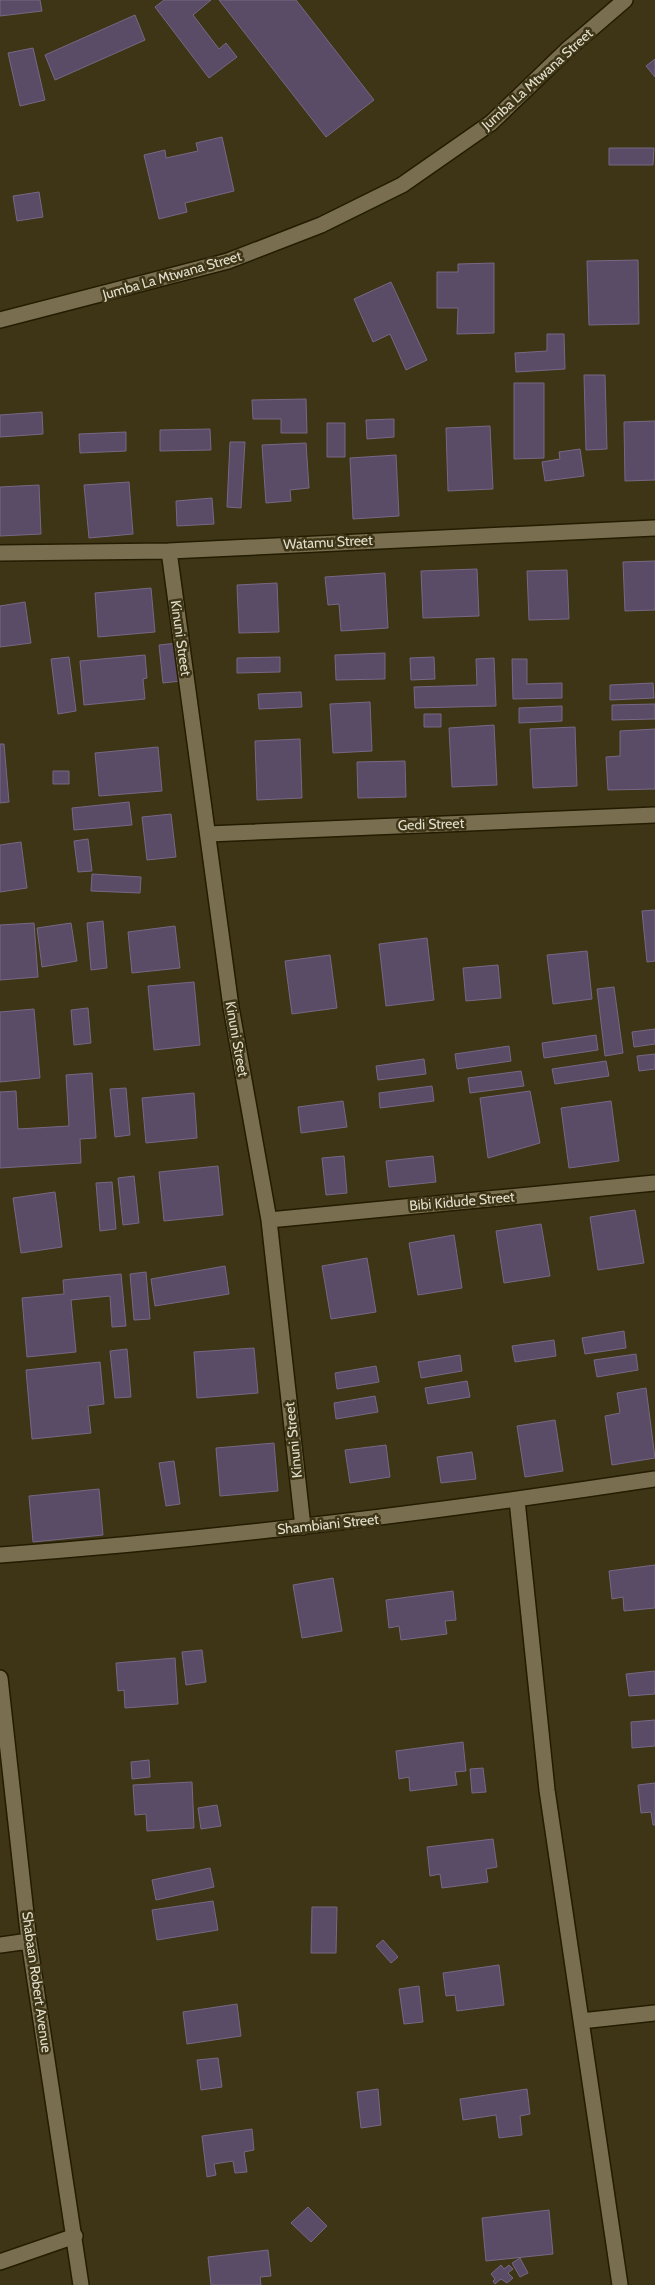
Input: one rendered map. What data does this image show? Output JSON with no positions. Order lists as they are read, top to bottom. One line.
{"streets":{"street":["Jumba La Mtwana Street","Watamu Street","Kinuni Street","Gedi Street","Bibi Kidude Street","Shambiani Street","Shabaan Robert Avenue"]},"crossings":[["Watamu Street","Kinuni Street"],["Kinuni Street","Gedi Street"],["Kinuni Street","Bibi Kidude Street"],["Kinuni Street","Shambiani Street"]]}
